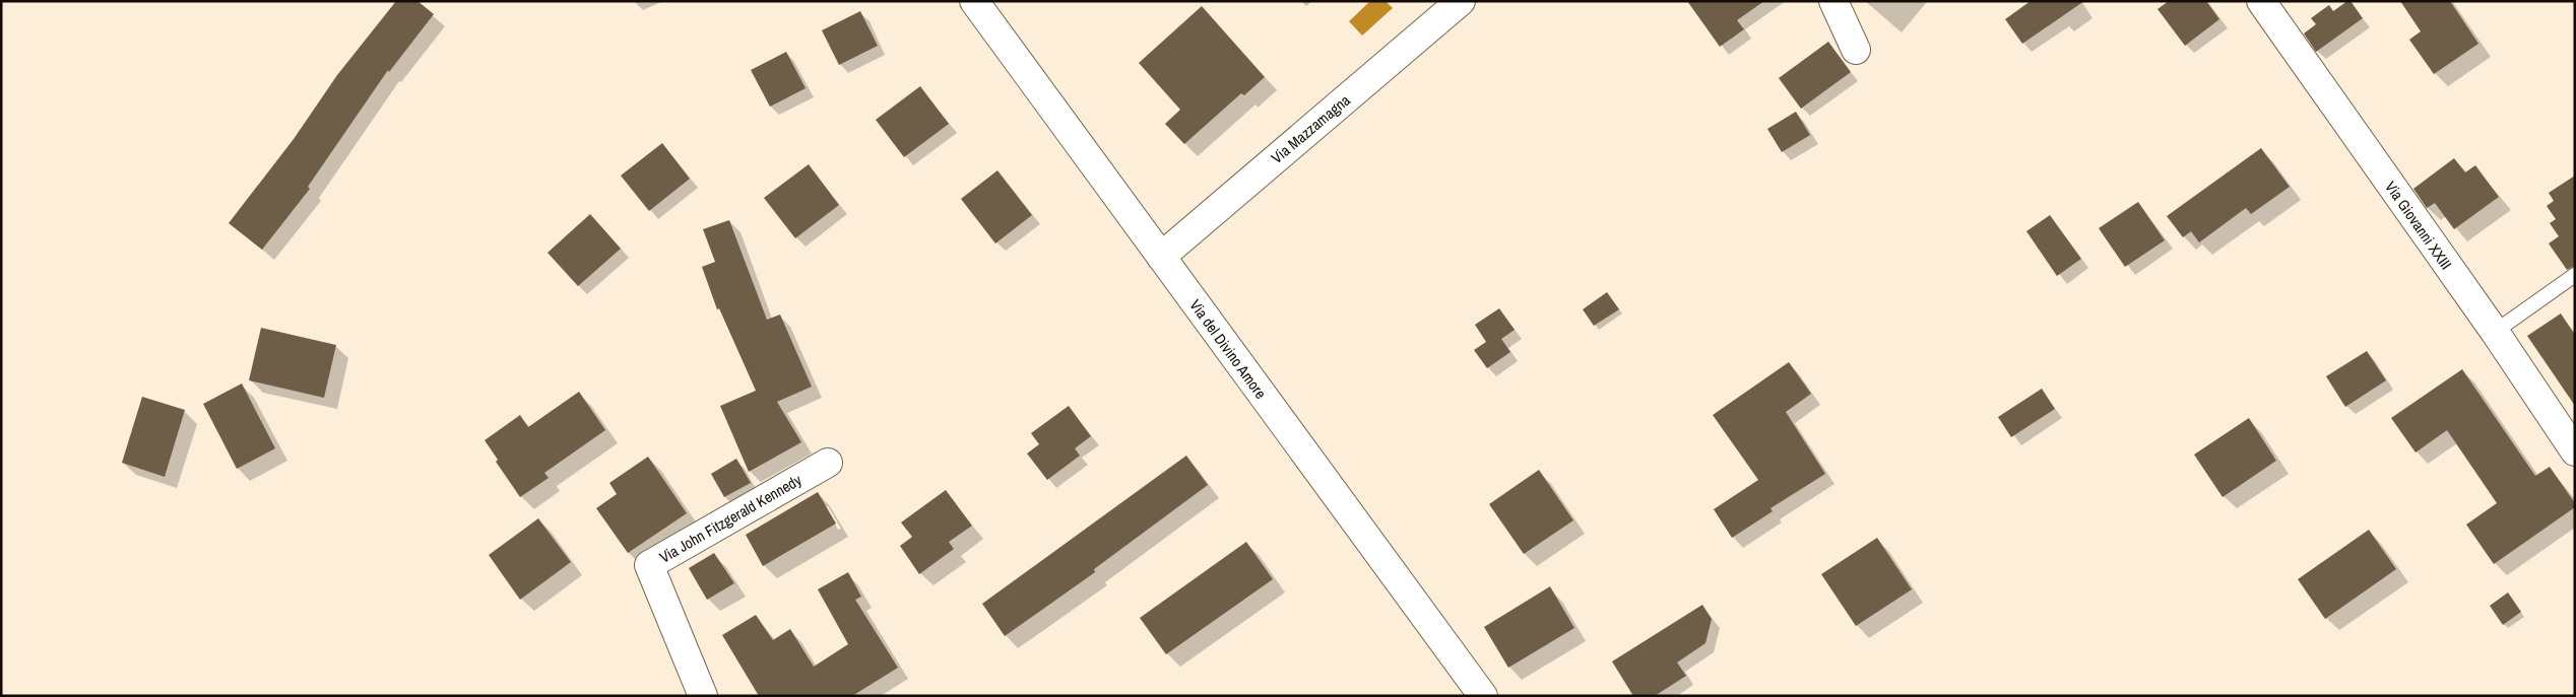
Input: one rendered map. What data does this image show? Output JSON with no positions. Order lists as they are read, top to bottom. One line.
{"streets":{"street":["Via Mazzamagna","Via Giovanni XXIII","Via del Divino Amore","Via John Fitzgerald Kennedy"]},"crossings":[["Via Mazzamagna","Via del Divino Amore"]]}
